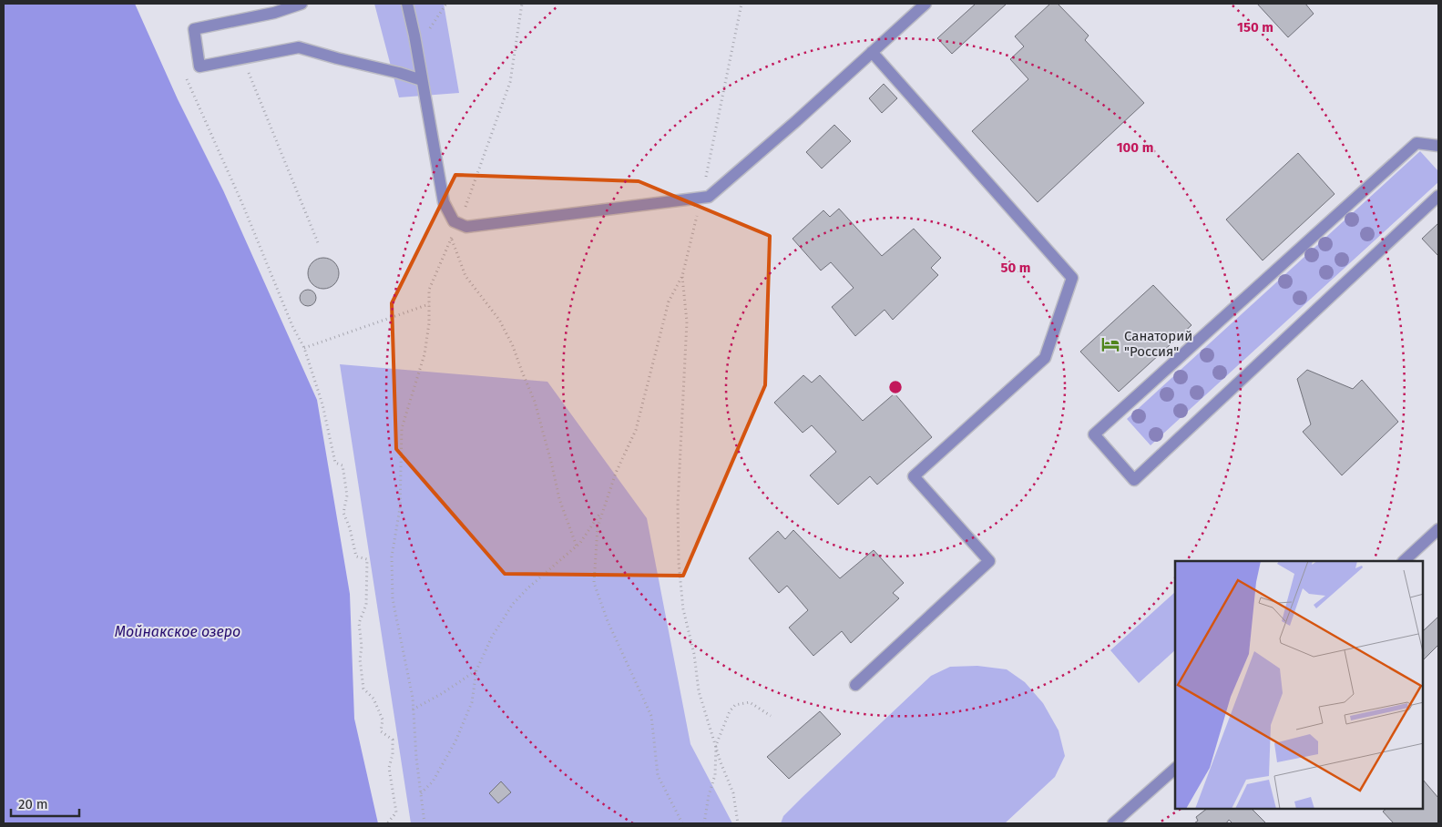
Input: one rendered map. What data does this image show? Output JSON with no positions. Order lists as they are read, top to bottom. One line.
{"water":["Мойнакское озеро"],"places":{"hotel":["Санаторий \"Россия\""]},"scale_bar":"20 m","rings":["150 m","100 m","50 m"]}
